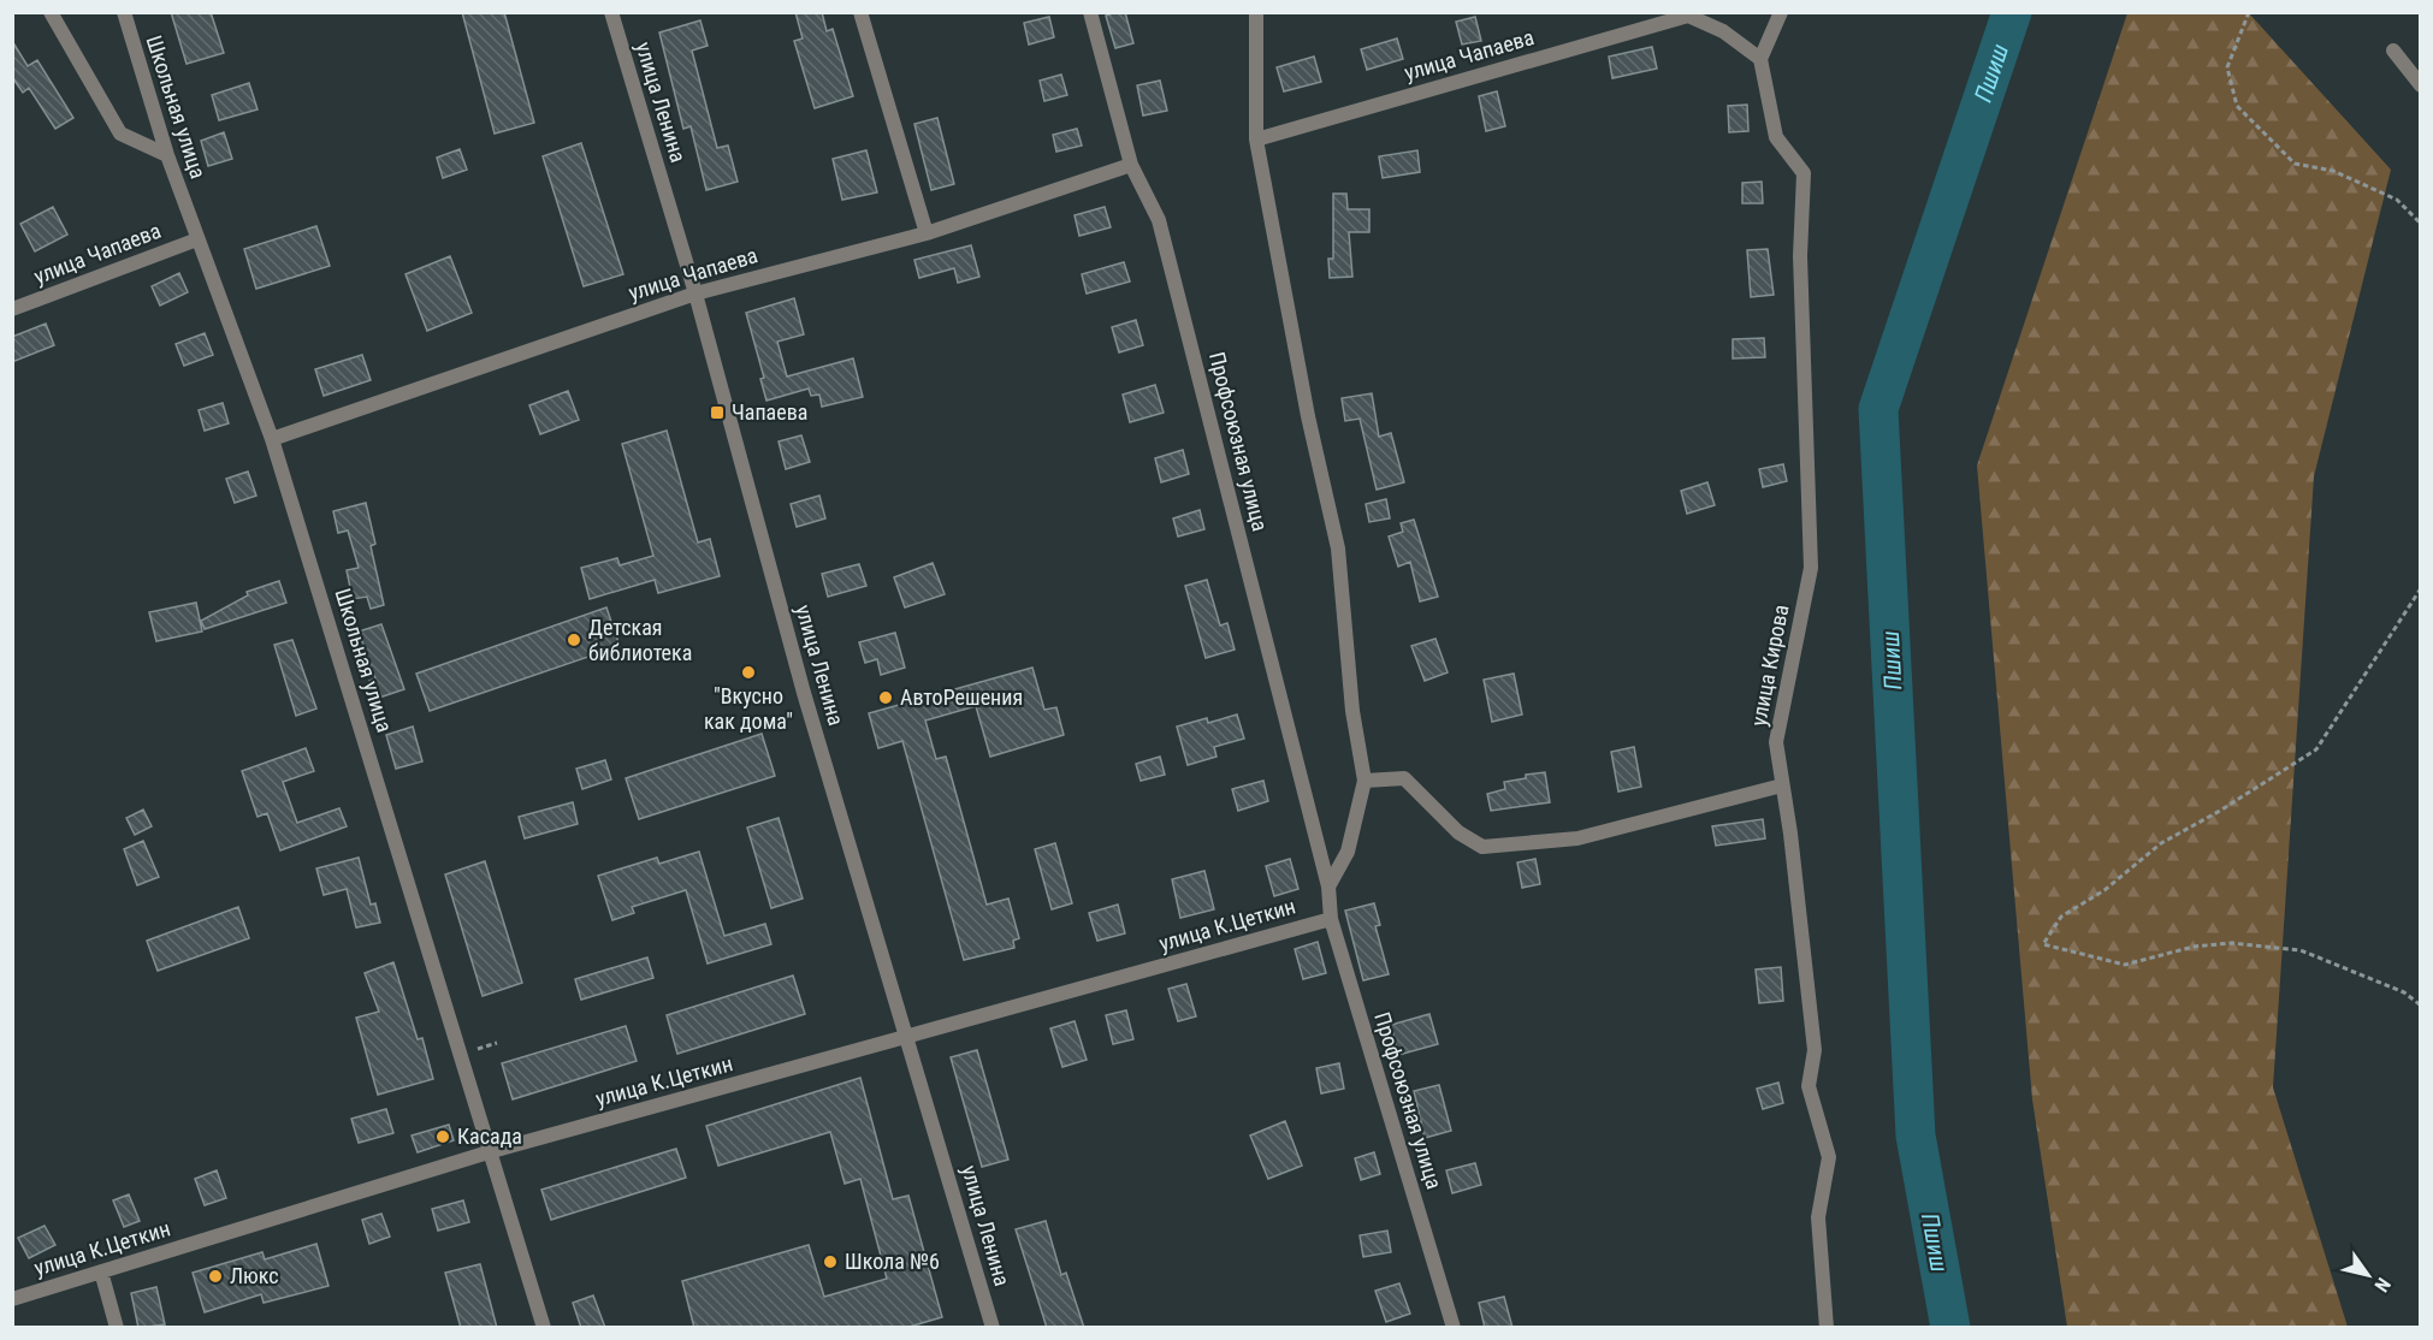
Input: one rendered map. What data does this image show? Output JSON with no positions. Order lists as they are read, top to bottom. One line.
{"streets":{"street":["улица Чапаева","улица Ленина","Школьная улица","Профсоюзная улица","улица Кирова","улица К.Цеткин"]},"crossings":[["улица Чапаева","улица Ленина"],["улица Чапаева","Школьная улица"],["улица Чапаева","Профсоюзная улица"],["улица Чапаева","улица Кирова"],["улица Ленина","улица К.Цеткин"],["Школьная улица","улица К.Цеткин"],["Профсоюзная улица","улица К.Цеткин"]],"water":["Пшиш"],"places":{"transit":["Чапаева"],"other":["Детская библиотека","\"Вкусно как дома\"","АвтоРешения","Касада","Школа №6","Люкс"]},"north":"bottom right"}
